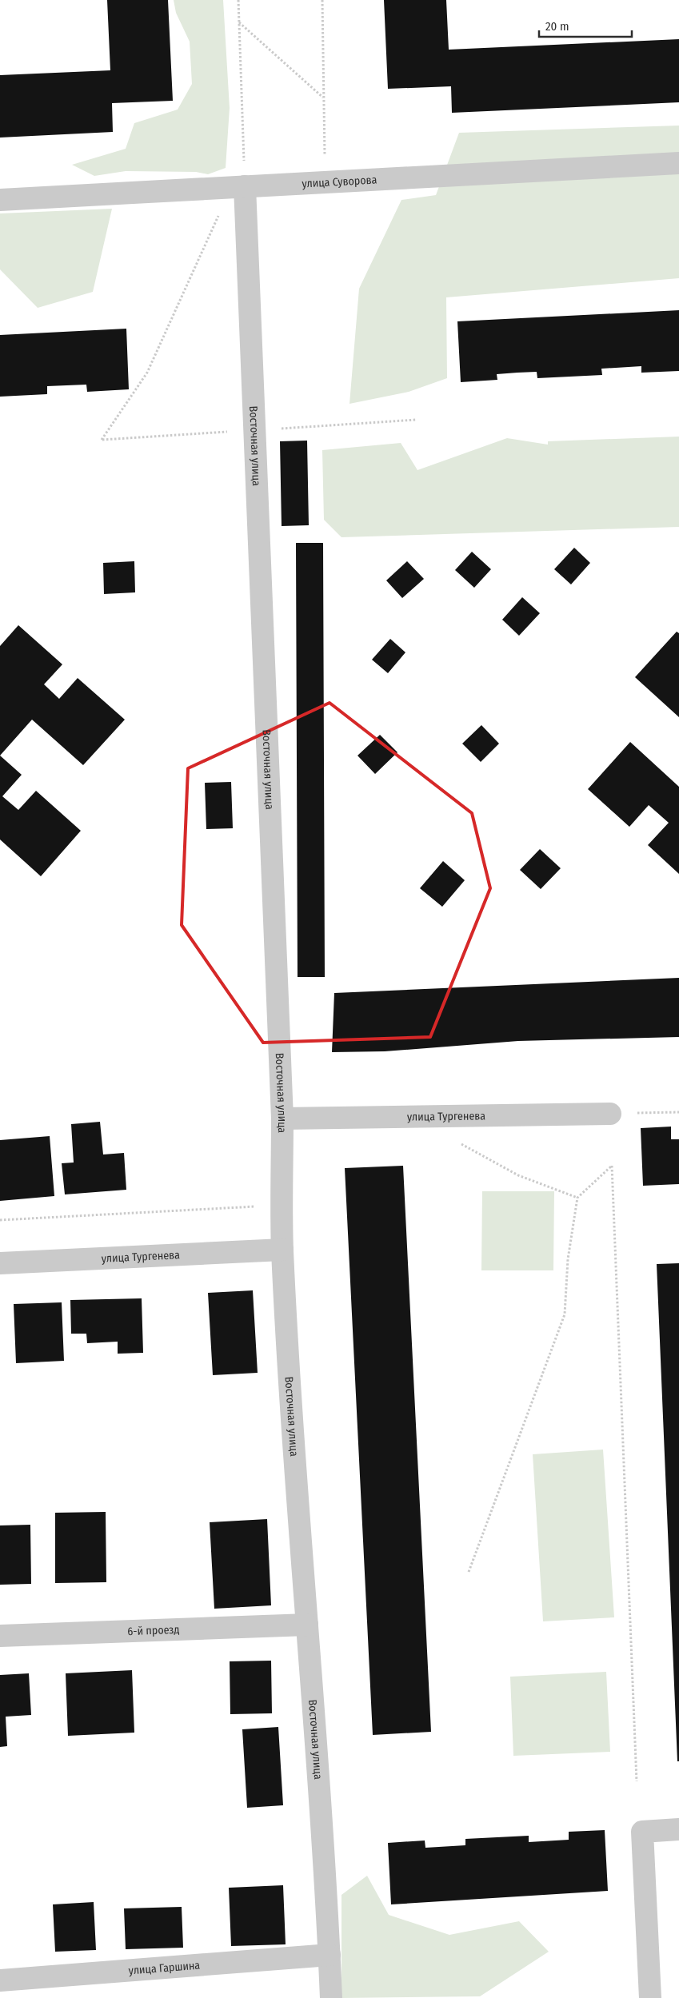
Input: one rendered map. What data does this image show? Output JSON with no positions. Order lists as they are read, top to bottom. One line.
{"streets":{"street":["улица Суворова","Восточная улица","улица Тургенева","6-й проезд","улица Гаршина"]},"crossings":[["улица Суворова","Восточная улица"],["Восточная улица","улица Тургенева"],["Восточная улица","6-й проезд"],["Восточная улица","улица Гаршина"]],"scale_bar":"20 m"}
